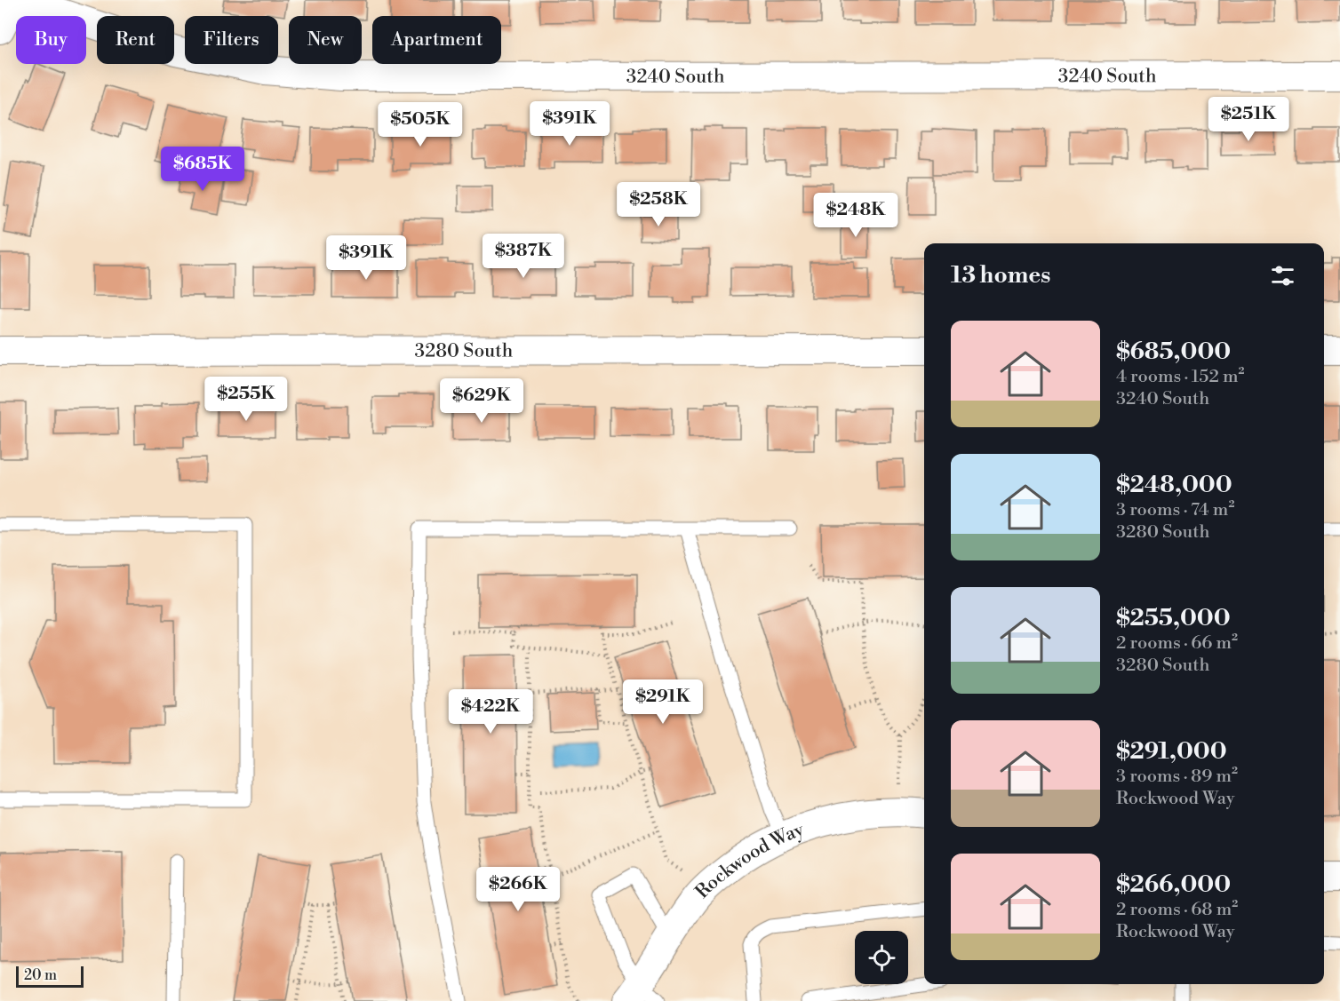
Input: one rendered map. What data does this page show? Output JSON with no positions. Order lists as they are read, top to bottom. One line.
{"streets":{"street":["3240 South","3280 South","Rockwood Way"]},"scale_bar":"20 m","page":{"chip":["Buy","Rent","Filters","New","Apartment"],"price":["$251K","$391K","$505K","$685K","$258K","$248K","$387K","$391K","$255K","$629K","$291K","$422K","$266K"],"heading":"13 homes","list":[{"name":"$685,000","note":"4 rooms · 152 m² · 3240 South"},{"name":"$248,000","note":"3 rooms · 74 m² · 3280 South"},{"name":"$255,000","note":"2 rooms · 66 m² · 3280 South"},{"name":"$291,000","note":"3 rooms · 89 m² · Rockwood Way"},{"name":"$266,000","note":"2 rooms · 68 m² · Rockwood Way"}],"scale":"20 m"}}
